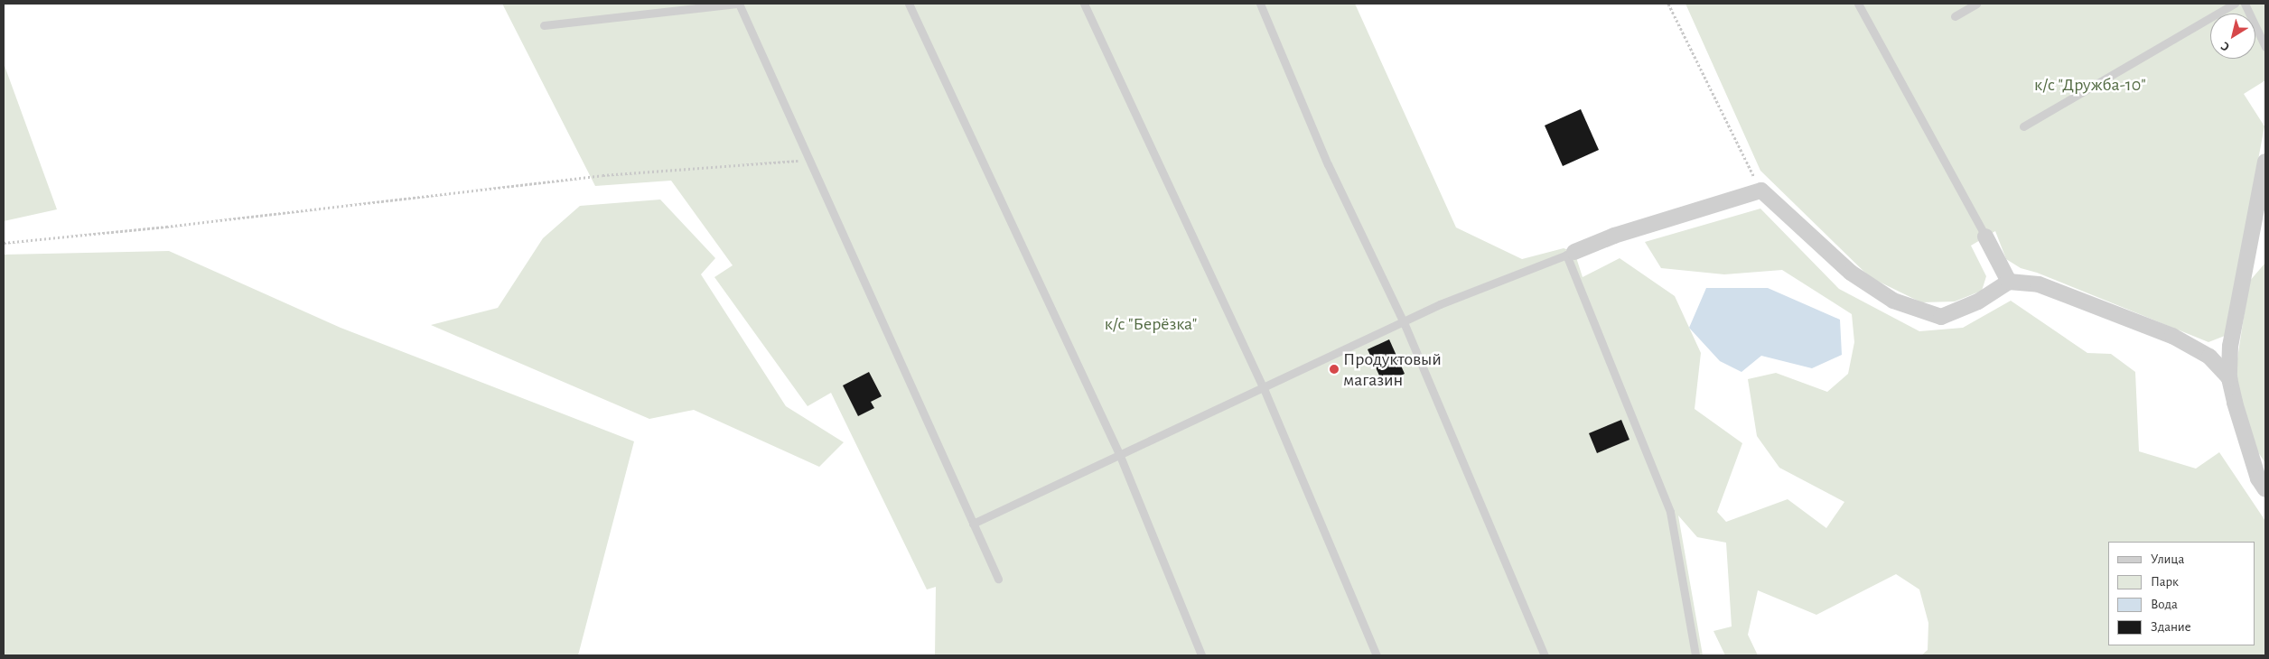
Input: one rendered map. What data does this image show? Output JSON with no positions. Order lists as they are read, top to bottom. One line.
{"parks":["к/с \"Дружба-10\"","к/с \"Берёзка\""],"places":["Продуктовый магазин"],"legend":["Улица","Парк","Вода","Здание"],"north":"bottom left"}
